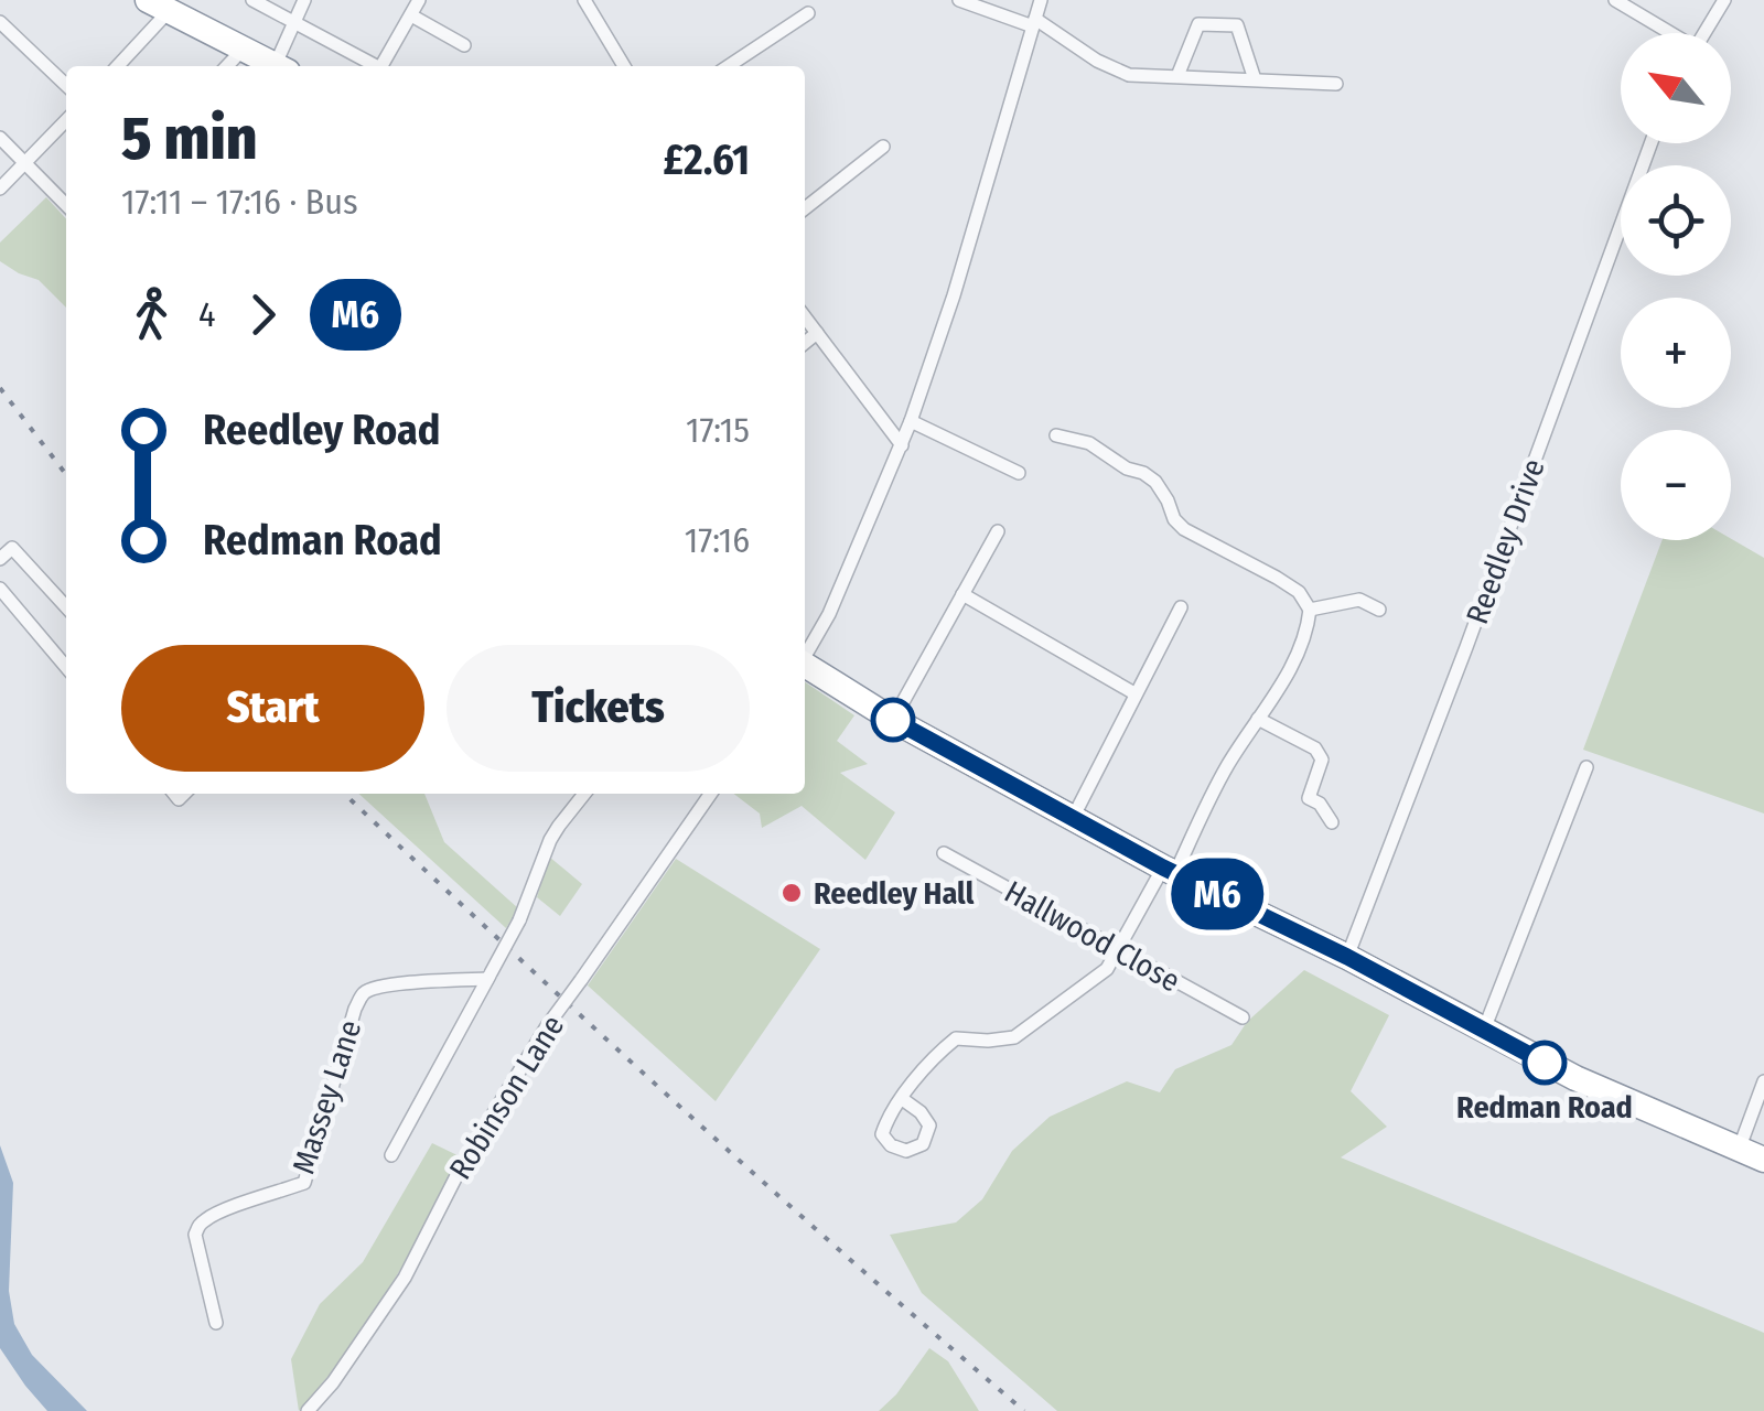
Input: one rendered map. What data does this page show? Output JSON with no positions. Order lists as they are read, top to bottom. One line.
{"streets":{"street":["Reedley Drive","Hallwood Close","Massey Lane","Robinson Lane"]},"places":["Reedley Hall","Redman Road"],"lines":["bus line M6"],"north":"top left","page":{"on_map":"M6","map_buttons":["+","−"],"heading":["5 min","17:11 – 17:16 · Bus","£2.61"],"legs":["4","M6"],"list":[{"name":"Reedley Road","value":"17:15"},{"name":"Redman Road","value":"17:16"}],"buttons":["Start","Tickets"]}}
